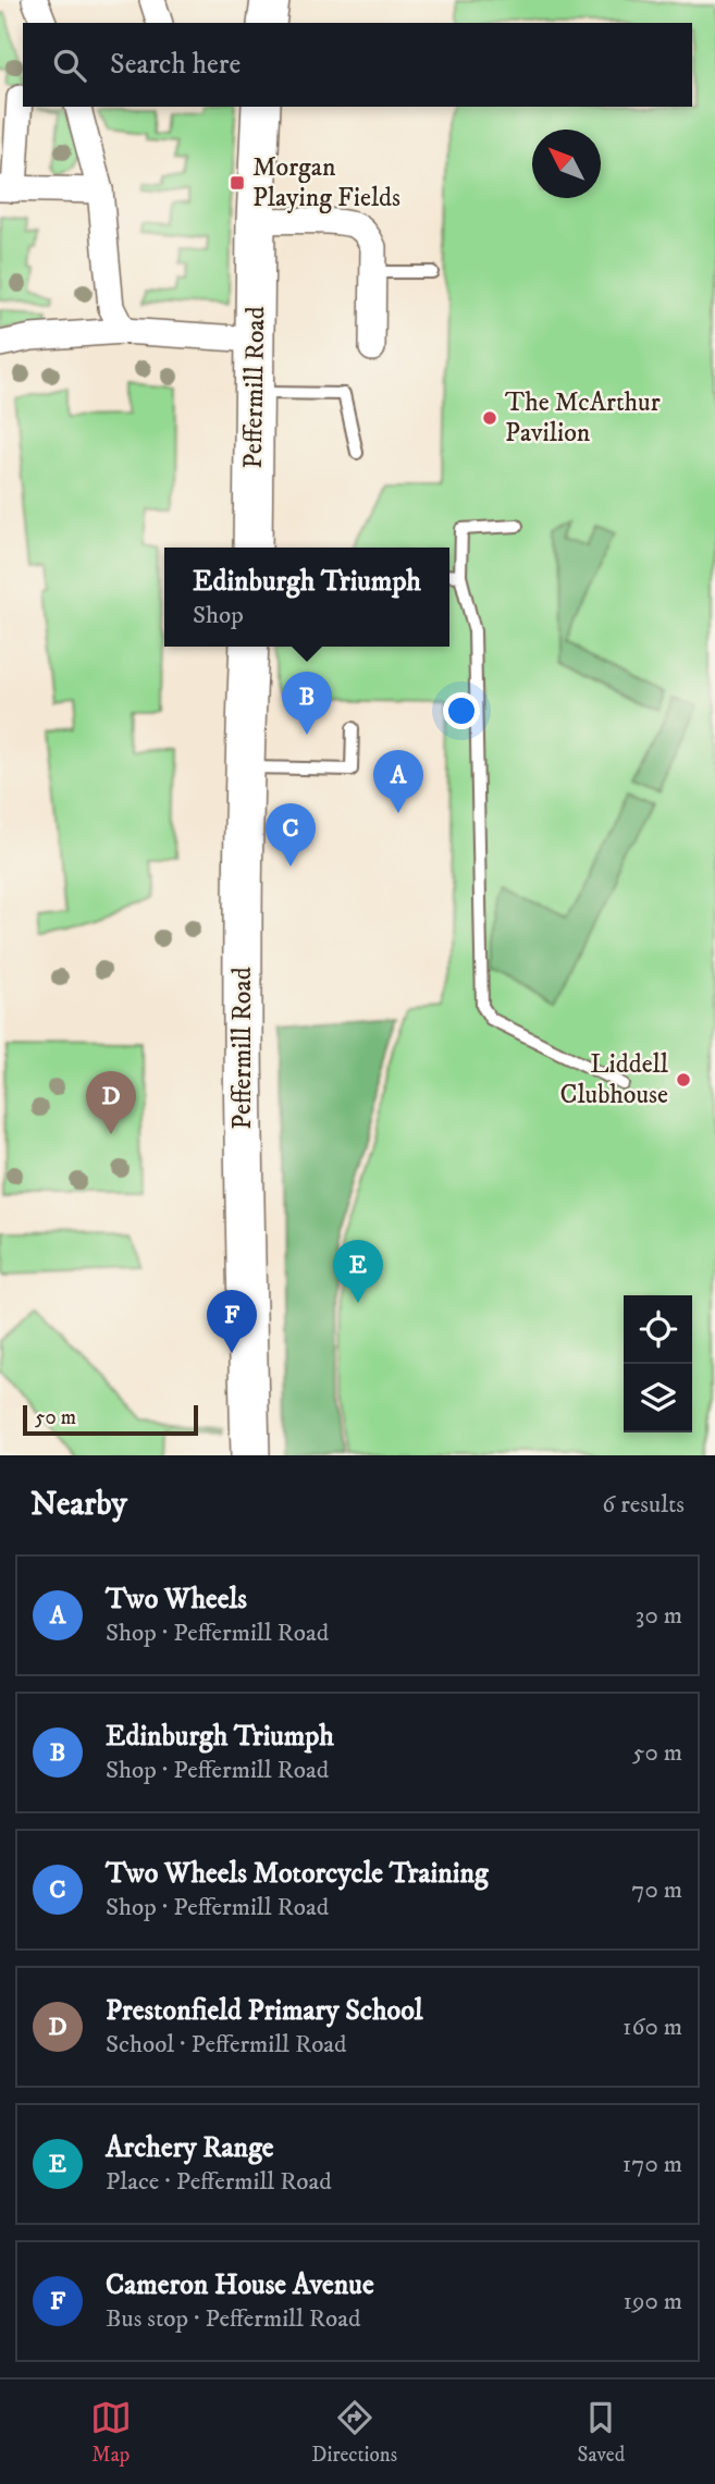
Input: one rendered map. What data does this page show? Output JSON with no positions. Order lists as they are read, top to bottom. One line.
{"streets":{"main road":["Peffermill Road"]},"places":{"transit":["Morgan Playing Fields"],"other":["The McArthur Pavilion","Liddell Clubhouse"]},"scale_bar":"50 m","north":"top left","page":{"search":"Search here","popup":["Edinburgh Triumph","Shop"],"pins":["B","A","C","D","E","F"],"scale":"50 m","heading":["Nearby","6 results"],"list":[{"mark":"A","name":"Two Wheels","note":"Shop · Peffermill Road","value":"30 m"},{"mark":"B","name":"Edinburgh Triumph","note":"Shop · Peffermill Road","value":"50 m"},{"mark":"C","name":"Two Wheels Motorcycle Training","note":"Shop · Peffermill Road","value":"70 m"},{"mark":"D","name":"Prestonfield Primary School","note":"School · Peffermill Road","value":"160 m"},{"mark":"E","name":"Archery Range","note":"Place · Peffermill Road","value":"170 m"},{"mark":"F","name":"Cameron House Avenue","note":"Bus stop · Peffermill Road","value":"190 m"}],"nav":["Map","Directions","Saved"]}}
